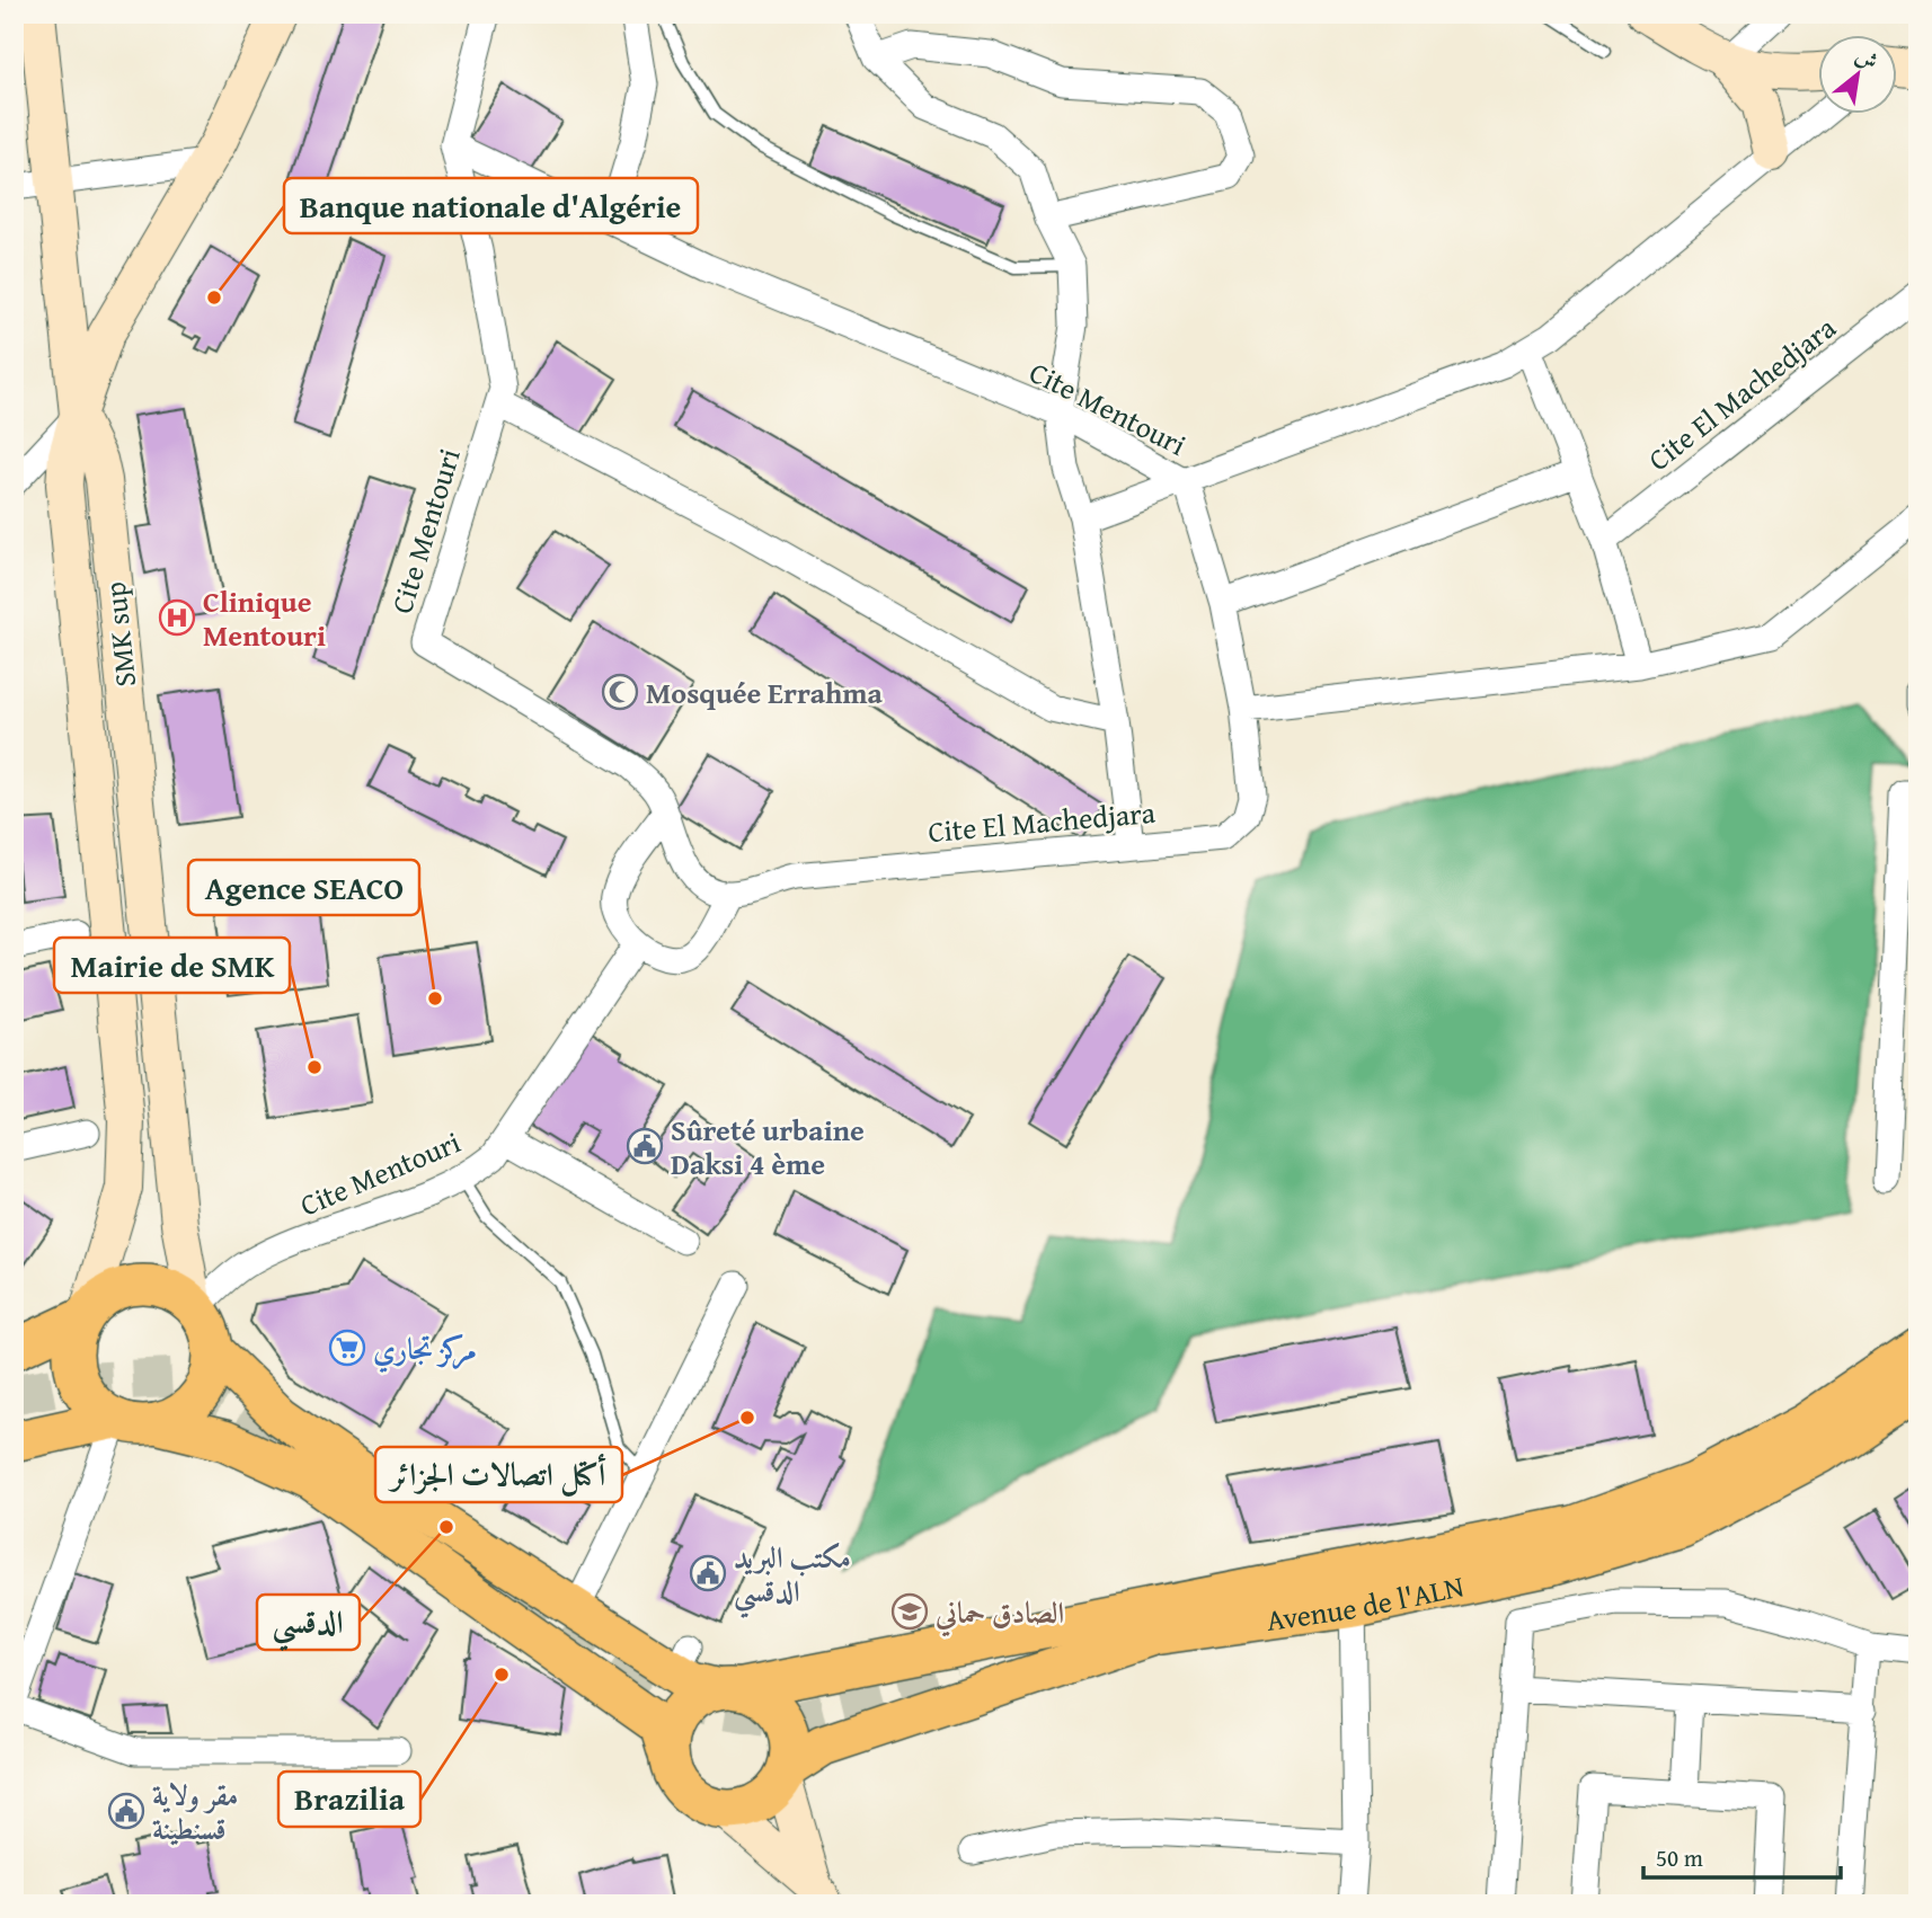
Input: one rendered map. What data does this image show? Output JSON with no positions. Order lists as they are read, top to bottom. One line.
{"streets":{"main road":["SMK sup","Avenue de l'ALN"],"street":["Cite El Machedjara","Cite Mentouri"]},"crossings":[["Cite El Machedjara","Cite Mentouri"],["Cite Mentouri","SMK sup"]],"places":{"other":["Banque nationale d'Algérie","Agence SEACO","Mairie de SMK","أكتل اتصالات الجزائر","الدقسي","Brazilia"],"hospital":["Clinique Mentouri"],"mosque":["Mosquée Errahma"],"public building":["Sûreté urbaine Daksi 4 ème","مكتب البريد الدقسي","مقر ولاية قسنطينة"],"supermarket":["مركز تجاري"],"school or university":["الصادق حماني"]},"scale_bar":"50 m","north":"top right"}
